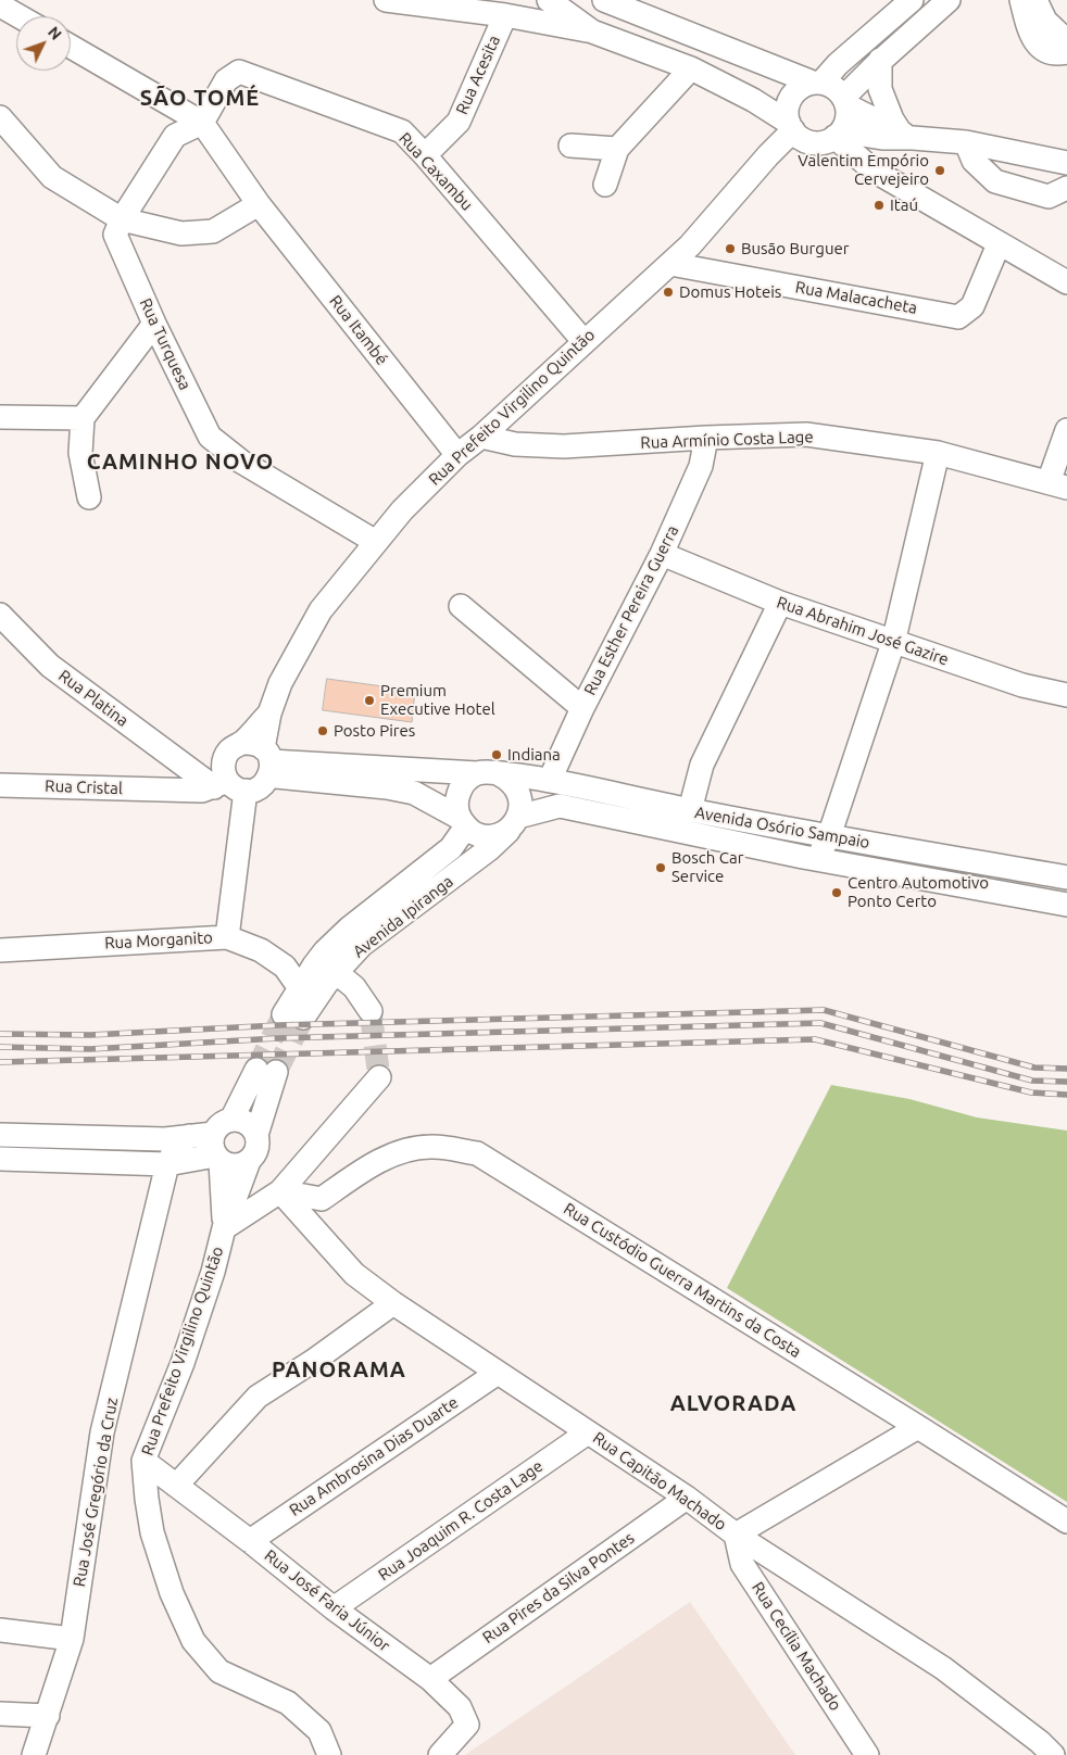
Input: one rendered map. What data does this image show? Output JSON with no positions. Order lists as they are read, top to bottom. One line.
{"streets":{"street":["Rua Acesita","Rua Caxambu","Rua Malacacheta","Rua Itambé","Rua Turquesa","Rua Prefeito Virgilino Quintão","Rua Armínio Costa Lage","Rua Esther Pereira Guerra","Rua Abrahim José Gazire","Rua Platina","Rua Cristal","Avenida Osório Sampaio","Avenida Ipiranga","Rua Morganito","Rua Custódio Guerra Martins da Costa","Rua Ambrosina Dias Duarte","Rua Capitão Machado","Rua José Gregório da Cruz","Rua Joaquim R. Costa Lage","Rua Pires da Silva Pontes","Rua José Faria Júnior","Rua Cecília Machado"]},"crossings":[["Rua Acesita","Rua Caxambu"],["Rua Caxambu","Rua Itambé"],["Rua Caxambu","Rua Prefeito Virgilino Quintão"],["Rua Malacacheta","Rua Prefeito Virgilino Quintão"],["Rua Itambé","Rua Prefeito Virgilino Quintão"],["Rua Turquesa","Rua Prefeito Virgilino Quintão"],["Rua Prefeito Virgilino Quintão","Rua Armínio Costa Lage"],["Rua Prefeito Virgilino Quintão","Avenida Osório Sampaio"],["Rua Prefeito Virgilino Quintão","Rua Custódio Guerra Martins da Costa"],["Rua Prefeito Virgilino Quintão","Rua Capitão Machado"],["Rua Prefeito Virgilino Quintão","Rua José Faria Júnior"],["Rua Armínio Costa Lage","Rua Esther Pereira Guerra"],["Rua Esther Pereira Guerra","Rua Abrahim José Gazire"],["Rua Esther Pereira Guerra","Avenida Osório Sampaio"],["Rua Platina","Rua Cristal"],["Avenida Osório Sampaio","Avenida Ipiranga"],["Avenida Ipiranga","Rua Morganito"],["Rua Custódio Guerra Martins da Costa","Rua Capitão Machado"],["Rua Ambrosina Dias Duarte","Rua Capitão Machado"],["Rua Ambrosina Dias Duarte","Rua José Faria Júnior"],["Rua Capitão Machado","Rua Joaquim R. Costa Lage"],["Rua Capitão Machado","Rua Pires da Silva Pontes"],["Rua Capitão Machado","Rua Cecília Machado"],["Rua Joaquim R. Costa Lage","Rua José Faria Júnior"],["Rua Pires da Silva Pontes","Rua José Faria Júnior"]],"districts":["SÃO TOMÉ","CAMINHO NOVO","PANORAMA","ALVORADA"],"places":["Valentim Empório Cervejeiro","Itaú","Busão Burguer","Domus Hoteis","Premium Executive Hotel","Posto Pires","Indiana","Bosch Car Service","Centro Automotivo Ponto Certo"],"north":"top right"}
